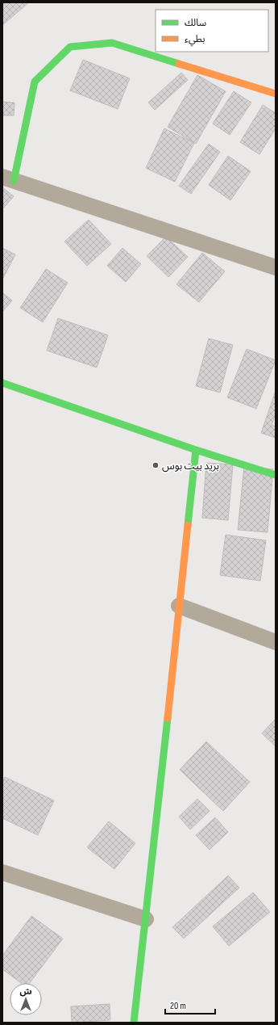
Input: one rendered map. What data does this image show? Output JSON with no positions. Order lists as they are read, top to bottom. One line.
{"places":["بريد بيت بوس"],"legend":["سالك","بطيء"],"scale_bar":"20 m","north":"top"}
